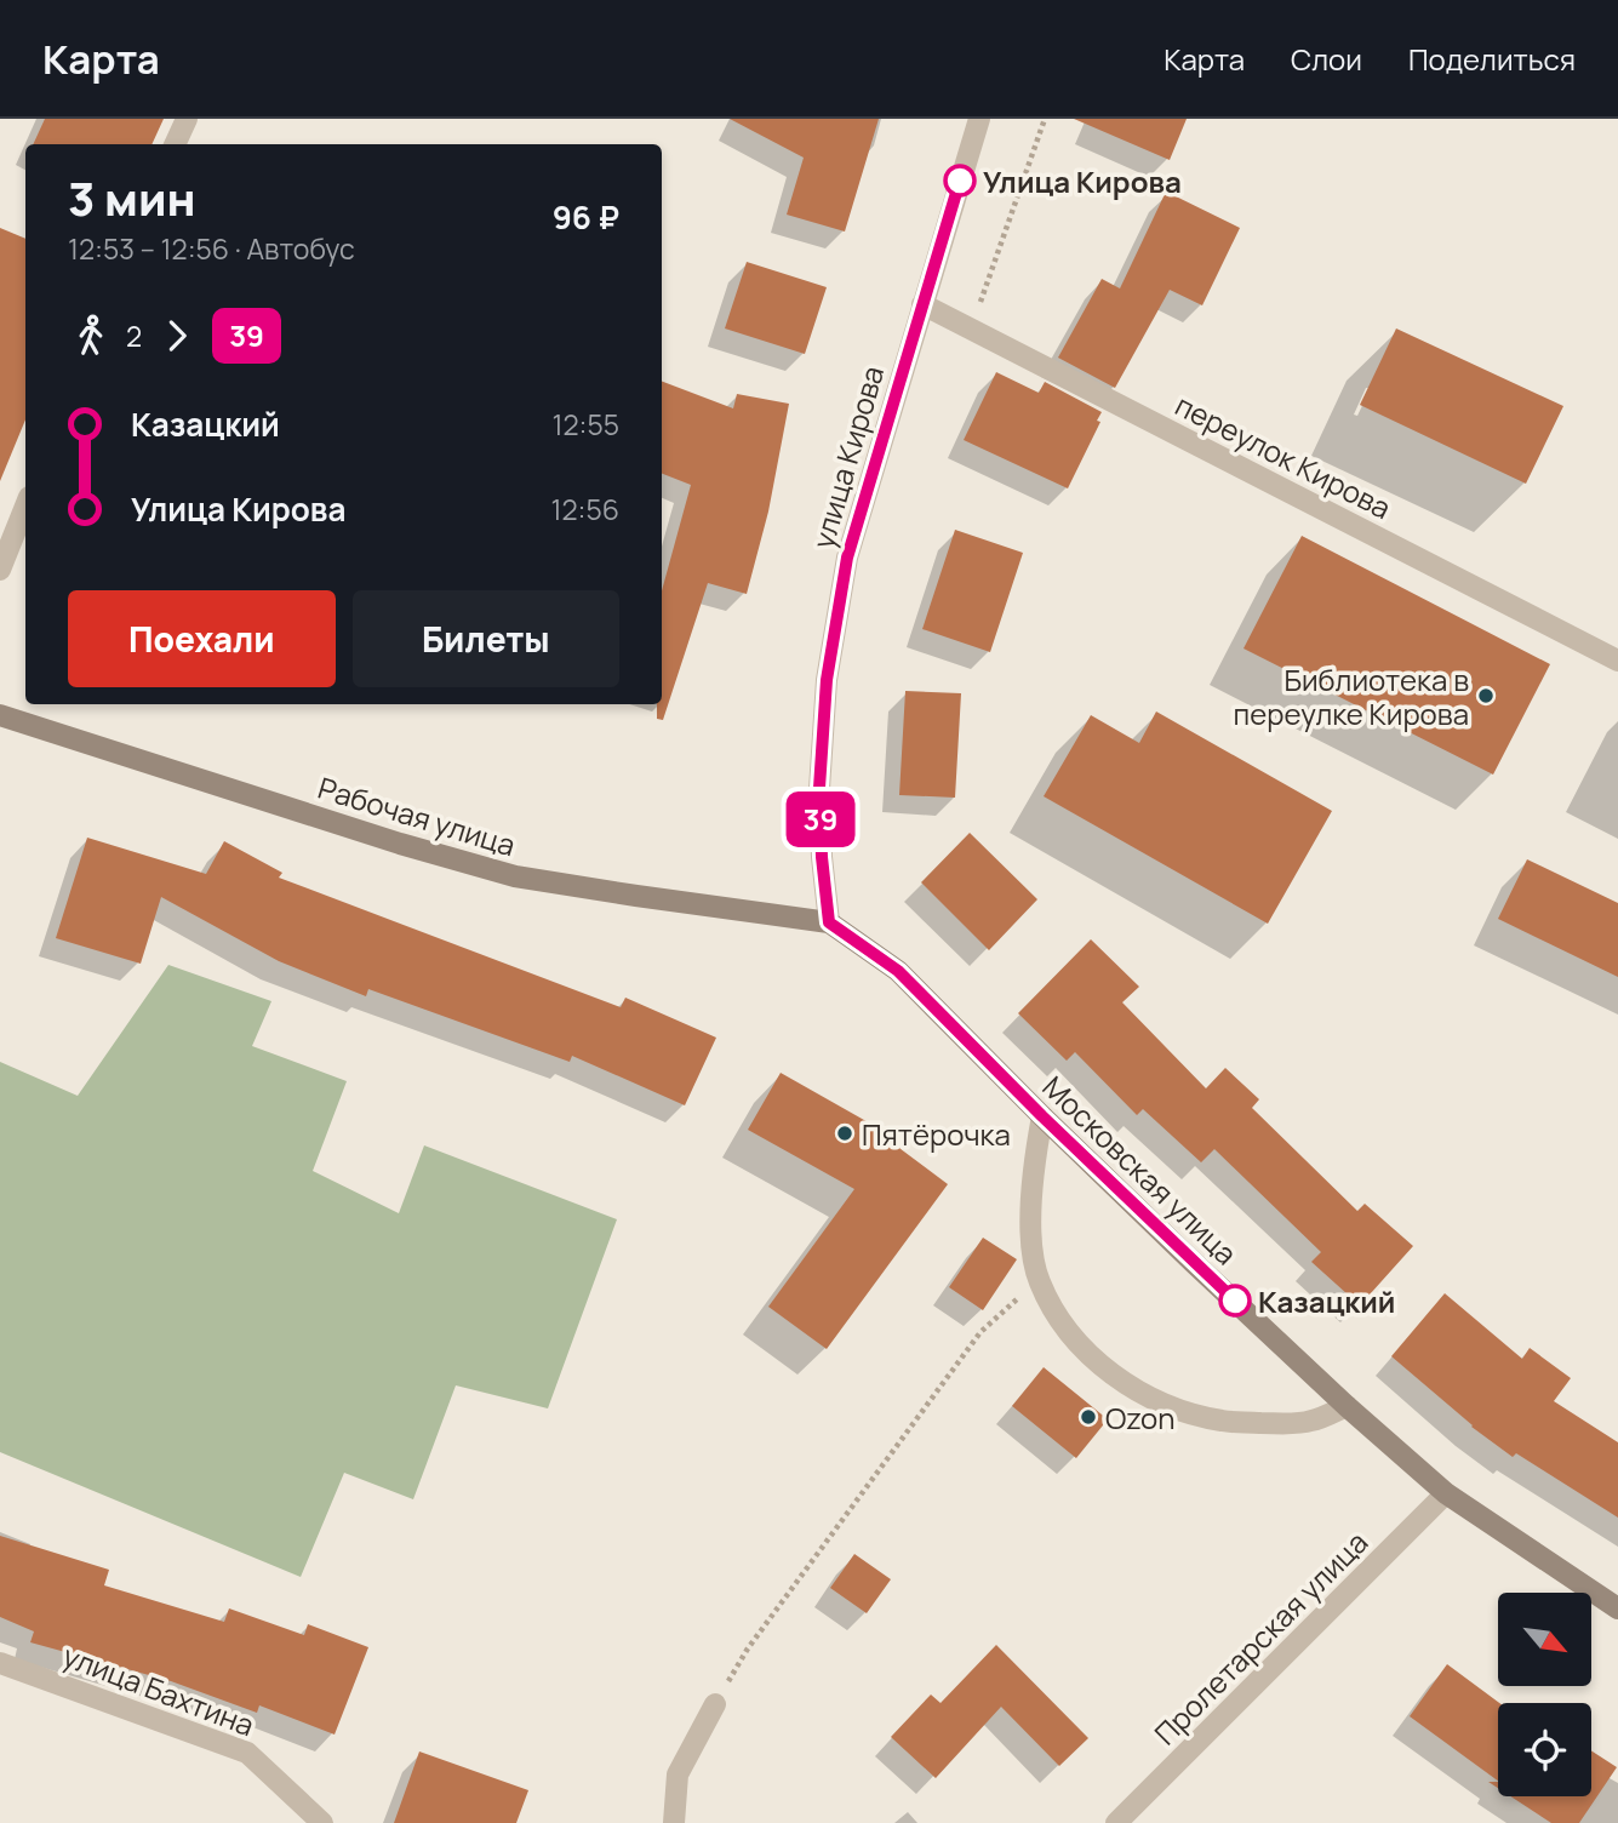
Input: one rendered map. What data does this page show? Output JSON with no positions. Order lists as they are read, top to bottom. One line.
{"streets":{"street":["переулок Кирова","улица Кирова","Рабочая улица","Московская улица","Пролетарская улица","улица Бахтина"]},"crossings":[["переулок Кирова","улица Кирова"],["улица Кирова","Рабочая улица"],["улица Кирова","Московская улица"],["Рабочая улица","Московская улица"],["Московская улица","Пролетарская улица"]],"places":["Улица Кирова","Библиотека в переулке Кирова","Пятёрочка","Казацкий","Ozon"],"lines":["bus line 39"],"north":"bottom right","page":{"header":"Карта","nav":["Карта","Слои","Поделиться"],"on_map":"39","heading":["3 мин","12:53 – 12:56 · Автобус","96 ₽"],"legs":["2","39"],"list":[{"name":"Казацкий","value":"12:55"},{"name":"Улица Кирова","value":"12:56"}],"buttons":["Поехали","Билеты"]}}
